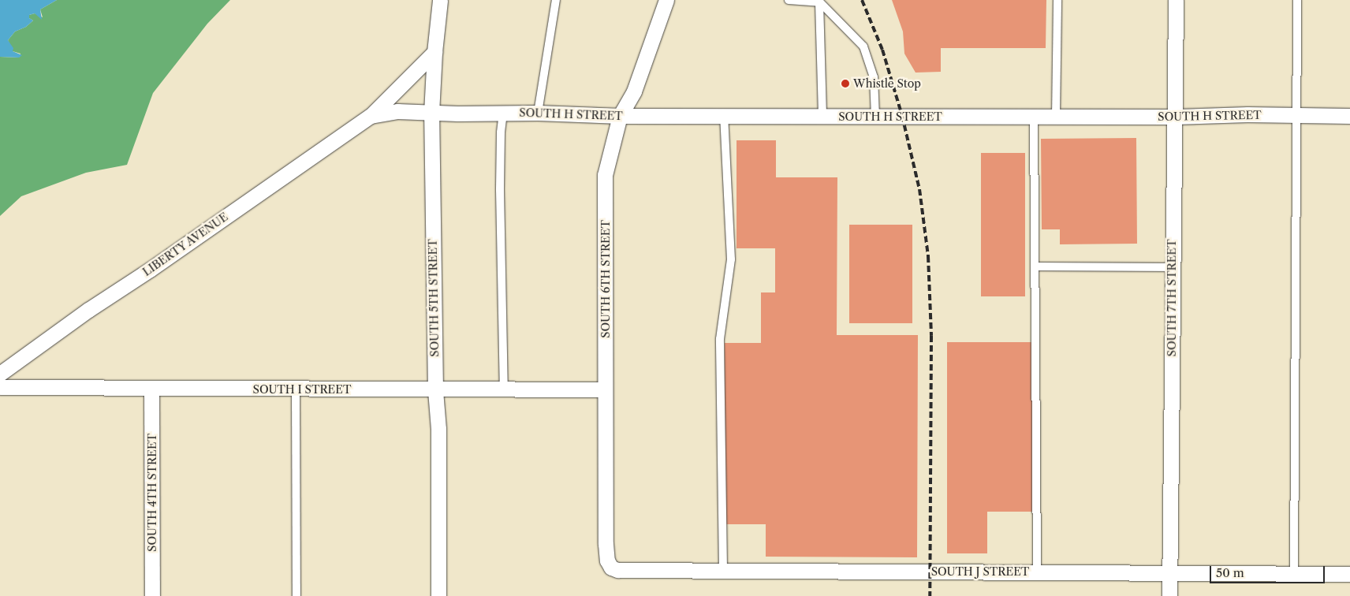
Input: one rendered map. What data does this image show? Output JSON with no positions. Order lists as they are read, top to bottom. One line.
{"streets":{"street":["SOUTH H STREET","LIBERTY AVENUE","SOUTH 6TH STREET","SOUTH 5TH STREET","SOUTH 7TH STREET","SOUTH I STREET","SOUTH 4TH STREET","SOUTH J STREET"]},"crossings":[["SOUTH H STREET","LIBERTY AVENUE"],["SOUTH H STREET","SOUTH 6TH STREET"],["SOUTH H STREET","SOUTH 5TH STREET"],["SOUTH H STREET","SOUTH 7TH STREET"],["LIBERTY AVENUE","SOUTH 5TH STREET"],["SOUTH 6TH STREET","SOUTH I STREET"],["SOUTH 6TH STREET","SOUTH J STREET"],["SOUTH 5TH STREET","SOUTH I STREET"],["SOUTH 7TH STREET","SOUTH J STREET"],["SOUTH I STREET","SOUTH 4TH STREET"]],"places":["Whistle Stop"],"scale_bar":"50 m"}
